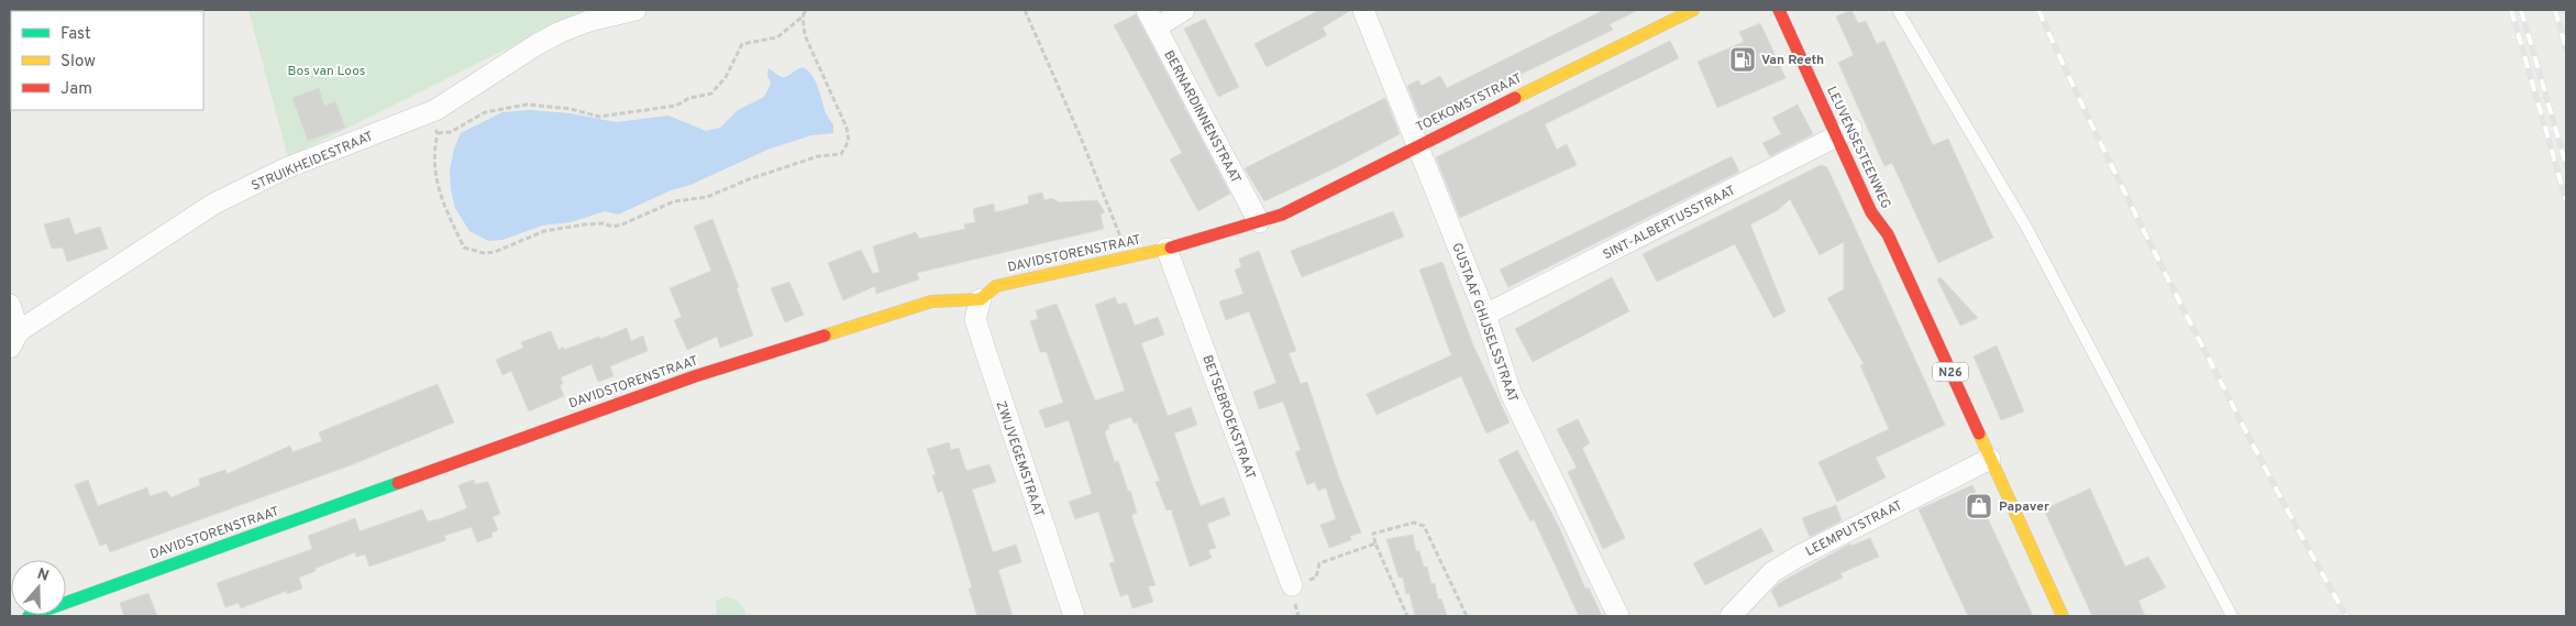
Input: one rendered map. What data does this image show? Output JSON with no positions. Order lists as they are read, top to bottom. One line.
{"streets":{"street":["TOEKOMSTSTRAAT","BERNARDINNENSTRAAT","LEUVENSESTEENWEG","STRUIKHEIDESTRAAT","SINT-ALBERTUSSTRAAT","DAVIDSTORENSTRAAT","GUSTAAF GHIJSELSSTRAAT","N26","BETSEBROEKSTRAAT","ZWIJVEGEMSTRAAT","LEEMPUTSTRAAT"]},"crossings":[["TOEKOMSTSTRAAT","BERNARDINNENSTRAAT"],["TOEKOMSTSTRAAT","DAVIDSTORENSTRAAT"],["TOEKOMSTSTRAAT","GUSTAAF GHIJSELSSTRAAT"],["BERNARDINNENSTRAAT","DAVIDSTORENSTRAAT"],["LEUVENSESTEENWEG","SINT-ALBERTUSSTRAAT"],["LEUVENSESTEENWEG","LEEMPUTSTRAAT"],["SINT-ALBERTUSSTRAAT","GUSTAAF GHIJSELSSTRAAT"],["DAVIDSTORENSTRAAT","BETSEBROEKSTRAAT"],["DAVIDSTORENSTRAAT","ZWIJVEGEMSTRAAT"]],"parks":["Bos van Loos"],"places":{"fuel station":["Van Reeth"],"shop":["Papaver"]},"legend":["Fast","Slow","Jam"],"north":"top"}
